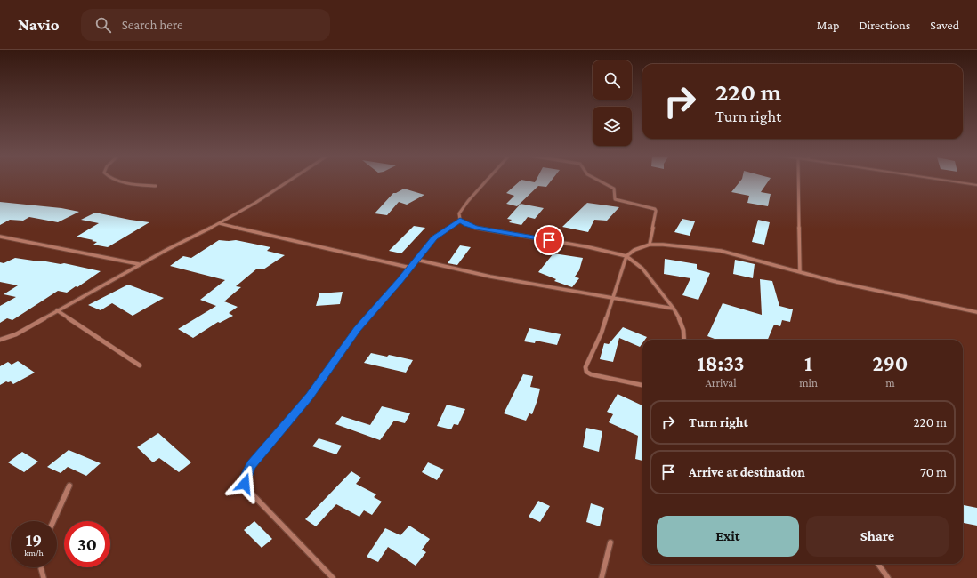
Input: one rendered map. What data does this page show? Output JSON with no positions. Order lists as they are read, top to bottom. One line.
{"page":{"header":"Navio","search":"Search here","nav":["Map","Directions","Saved"],"turn":["220 m","Turn right"],"eta":["18:33","Arrival","1","min","290","m"],"list":[{"name":"Turn right","value":"220 m"},{"name":"Arrive at destination","value":"70 m"}],"buttons":["Exit","Share"],"speed":"19 km/h","limit":"30"}}
